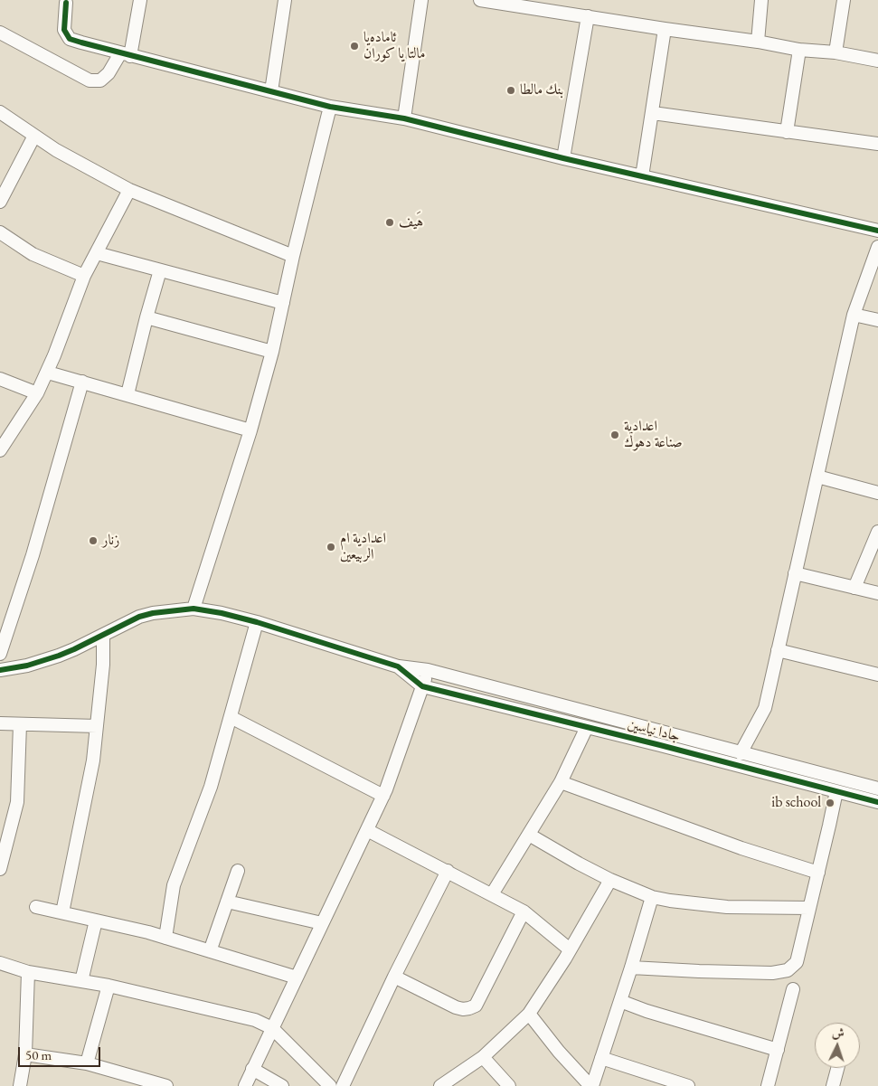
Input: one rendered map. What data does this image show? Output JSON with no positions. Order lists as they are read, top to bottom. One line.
{"streets":{"street":["جادا نیاسین"]},"places":["ئامادەيا مالتا يا كوران","بنك مالطا","هَيف","اعدادية صناعة دهوك","زنار","اعدادية ام الربيعين","ib school"],"scale_bar":"50 m","north":"top"}
